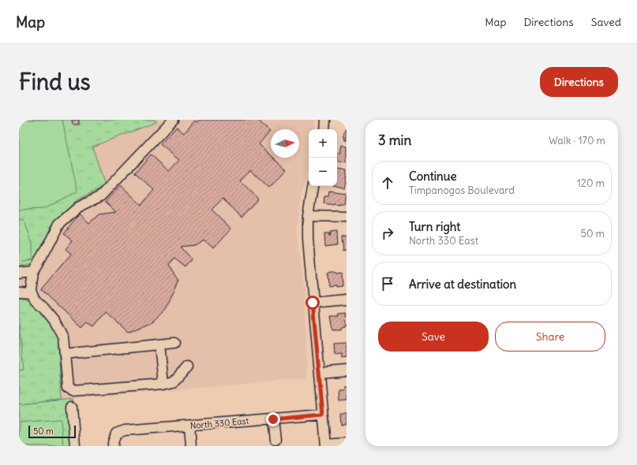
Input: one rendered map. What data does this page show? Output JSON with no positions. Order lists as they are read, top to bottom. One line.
{"streets":{"street":["North 330 East"]},"scale_bar":"50 m","north":"right","page":{"header":"Map","nav":["Map","Directions","Saved"],"buttons":["Directions",["Save","Share"]],"title":"Find us","heading":["3 min","Walk · 170 m"],"map_buttons":["+","−"],"list":[["Continue","Timpanogos Boulevard","120 m"],["Turn right","North 330 East","50 m"],"Arrive at destination"],"scale":"50 m"}}
